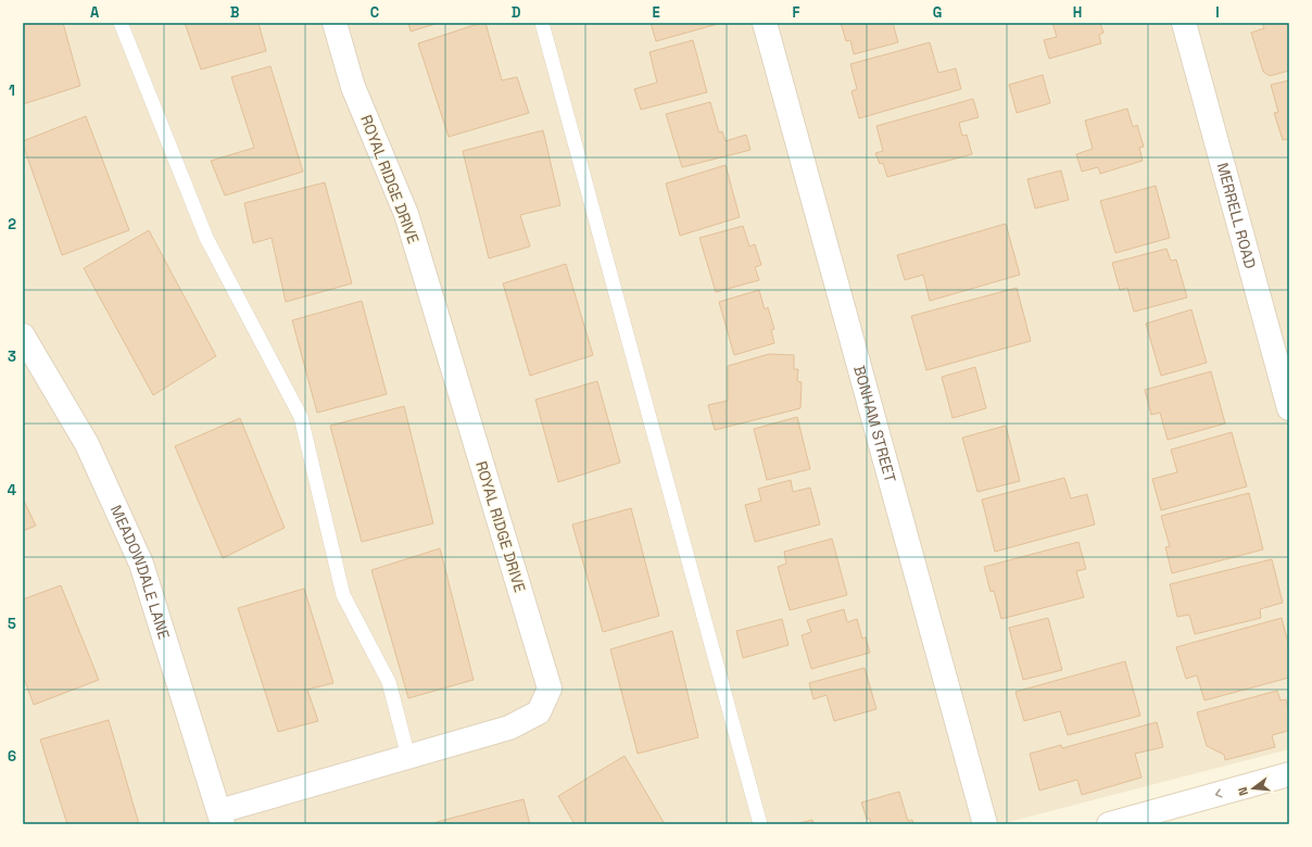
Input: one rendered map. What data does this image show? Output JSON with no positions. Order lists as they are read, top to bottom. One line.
{"streets":{"street":["ROYAL RIDGE DRIVE","MERRELL ROAD","BONHAM STREET","MEADOWDALE LANE"]},"crossings":[["ROYAL RIDGE DRIVE","MEADOWDALE LANE"]],"north":"left","grid":{"columns":["A","B","C","D","E","F","G","H","I"],"rows":["1","2","3","4","5","6"]}}
